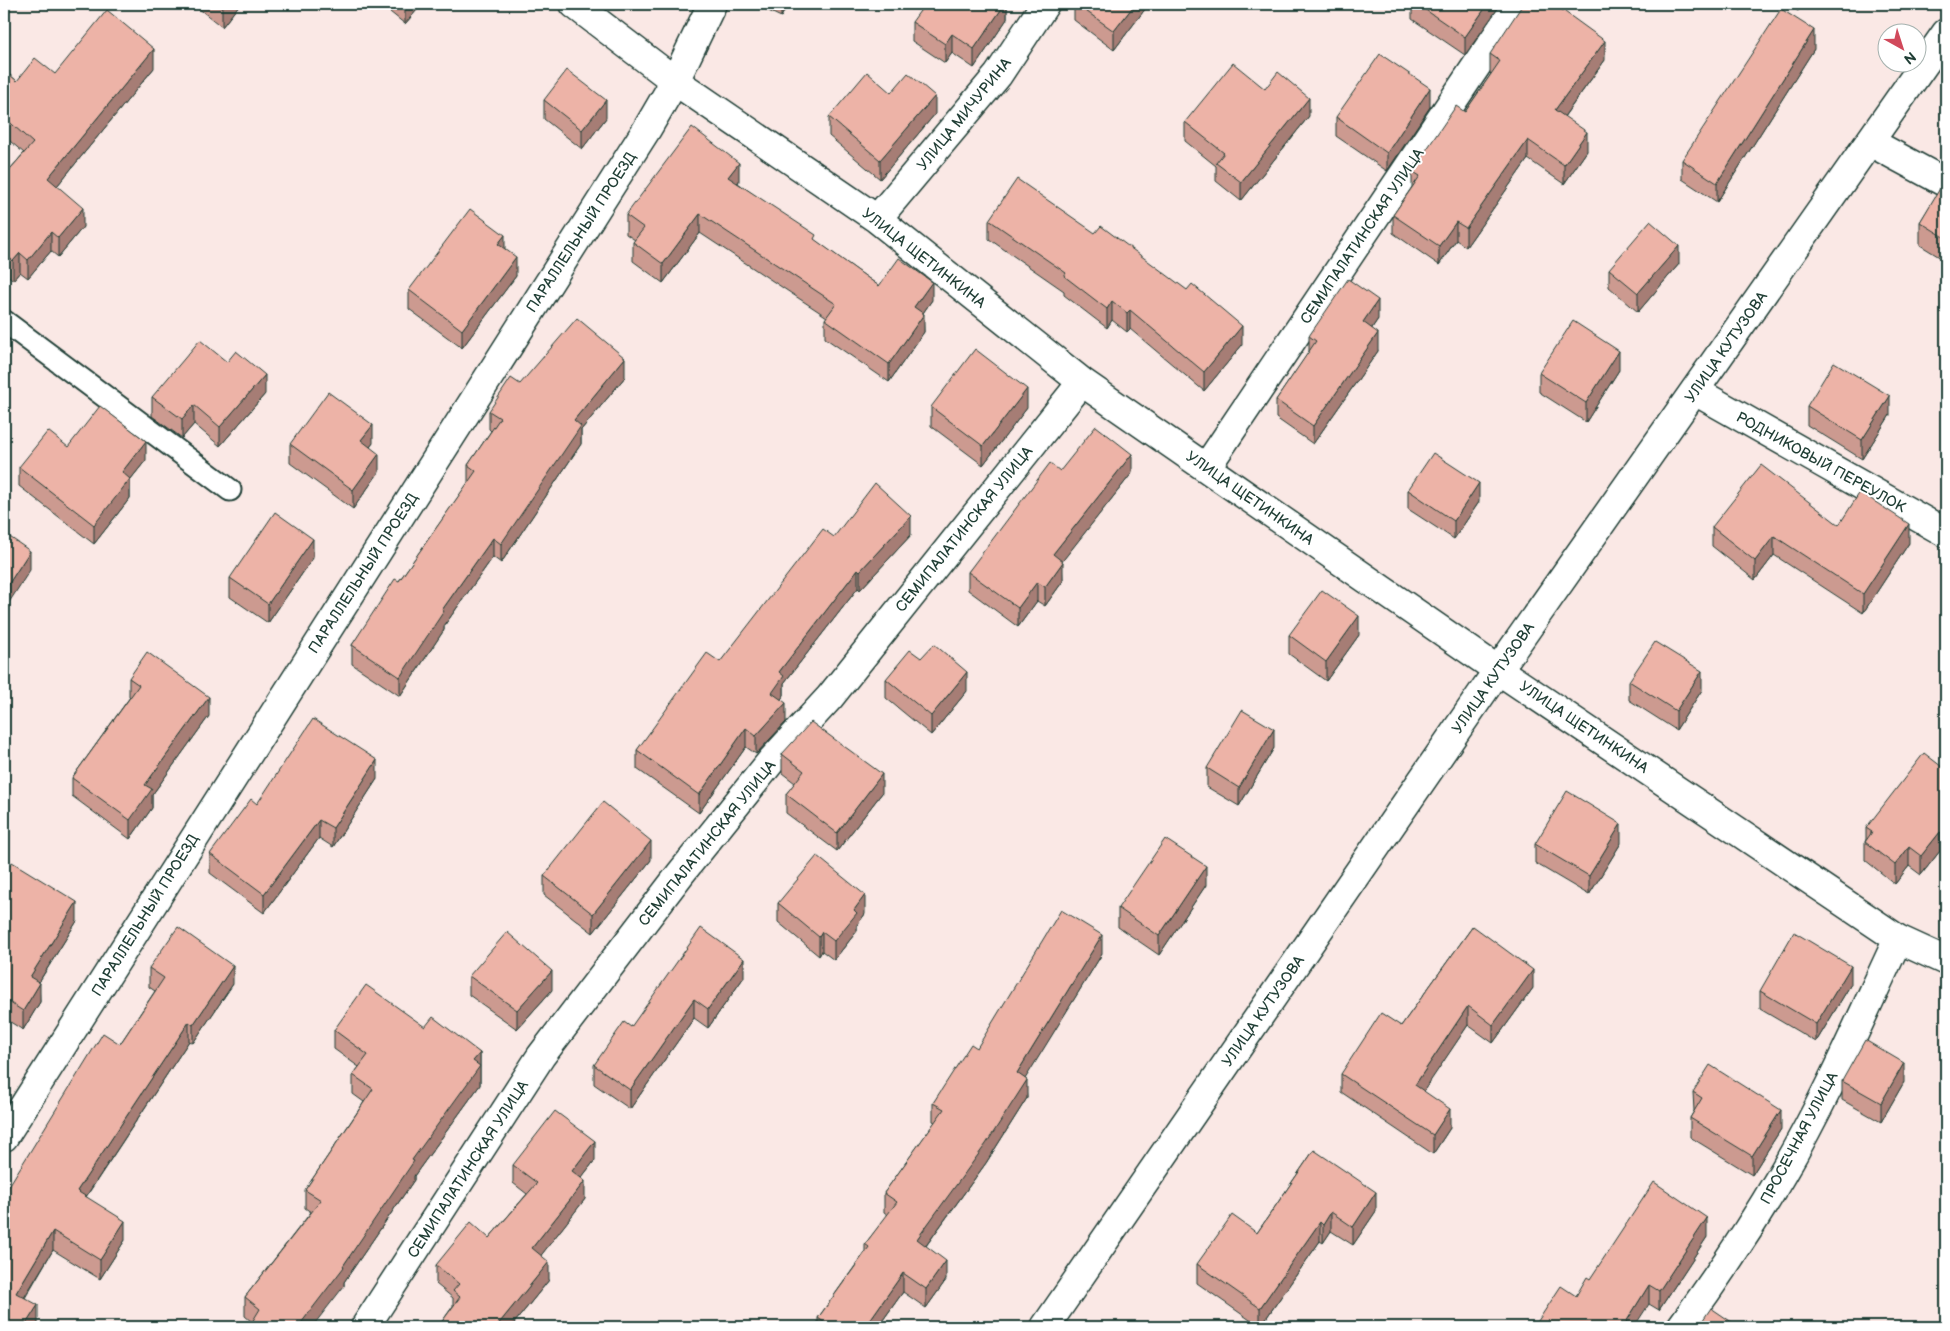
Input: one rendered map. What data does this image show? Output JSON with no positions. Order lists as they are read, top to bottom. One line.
{"streets":{"street":["УЛИЦА МИЧУРИНА","ПАРАЛЛЕЛЬНЫЙ ПРОЕЗД","СЕМИПАЛАТИНСКАЯ УЛИЦА","УЛИЦА ЩЕТИНКИНА","УЛИЦА КУТУЗОВА","РОДНИКОВЫЙ ПЕРЕУЛОК","ПРОСЕЧНАЯ УЛИЦА"]},"crossings":[["УЛИЦА МИЧУРИНА","УЛИЦА ЩЕТИНКИНА"],["ПАРАЛЛЕЛЬНЫЙ ПРОЕЗД","УЛИЦА ЩЕТИНКИНА"],["СЕМИПАЛАТИНСКАЯ УЛИЦА","УЛИЦА ЩЕТИНКИНА"],["УЛИЦА ЩЕТИНКИНА","УЛИЦА КУТУЗОВА"],["УЛИЦА ЩЕТИНКИНА","ПРОСЕЧНАЯ УЛИЦА"],["УЛИЦА КУТУЗОВА","РОДНИКОВЫЙ ПЕРЕУЛОК"]],"north":"bottom right"}
